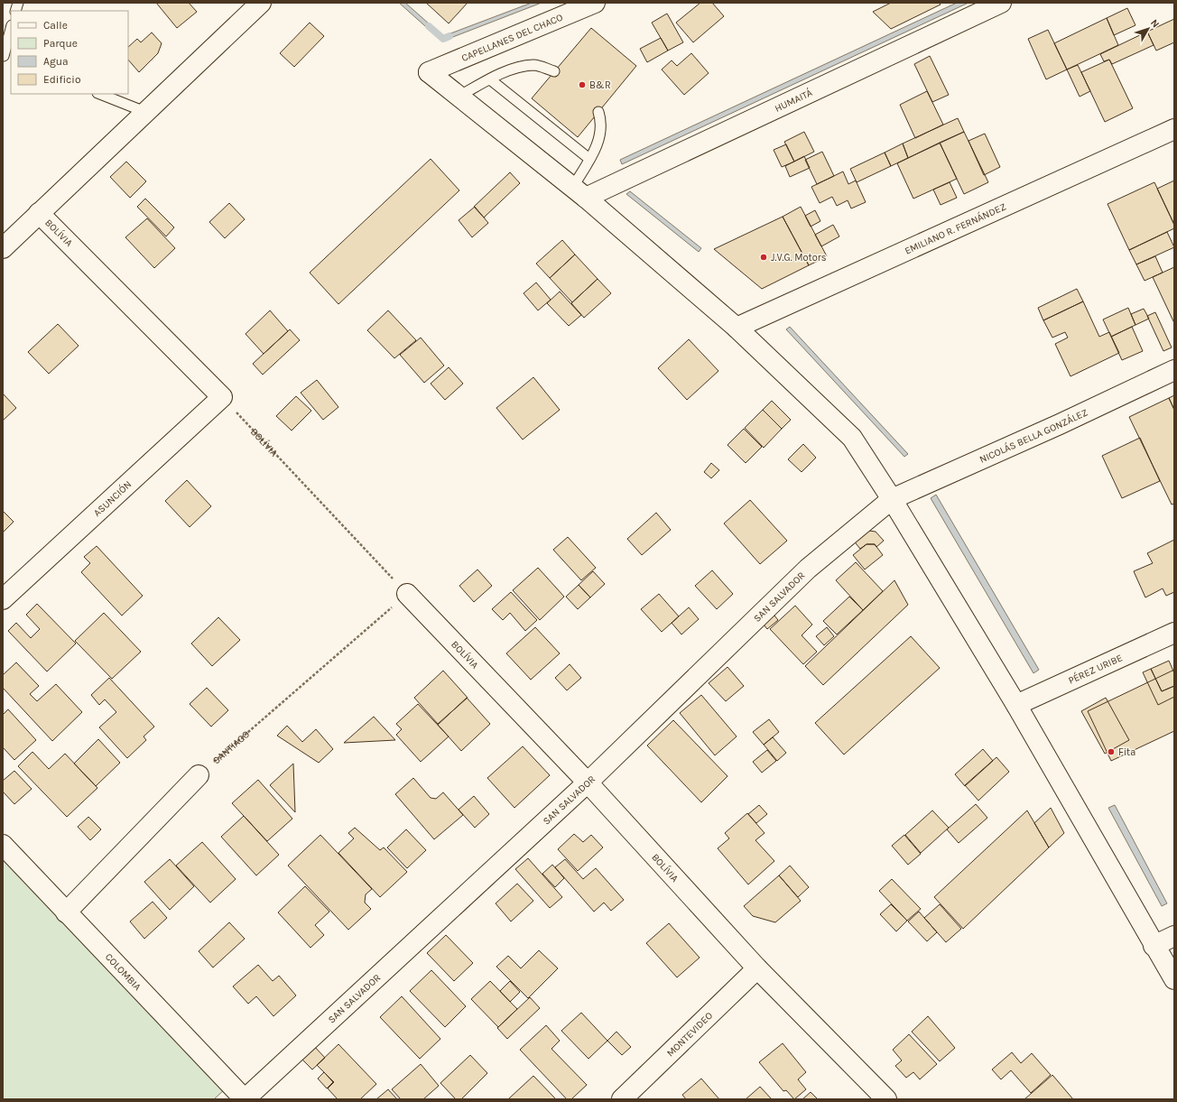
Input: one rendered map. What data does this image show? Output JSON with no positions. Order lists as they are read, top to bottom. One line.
{"streets":{"street":["CAPELLANES DEL CHACO","HUMAITÁ","EMILIANO R. FERNÁNDEZ","BOLÍVIA","NICOLÁS BELLA GONZÁLEZ","ASUNCIÓN","SAN SALVADOR","PÉREZ URIBE","COLOMBIA","MONTEVIDEO"],"path":["SANTIAGO"]},"crossings":[["BOLÍVIA","ASUNCIÓN"],["BOLÍVIA","SAN SALVADOR"],["BOLÍVIA","SANTIAGO"],["BOLÍVIA","MONTEVIDEO"],["NICOLÁS BELLA GONZÁLEZ","SAN SALVADOR"],["SAN SALVADOR","COLOMBIA"]],"places":["B&R","J.V.G. Motors","Fita"],"legend":["Calle","Parque","Agua","Edificio"],"north":"top right"}
